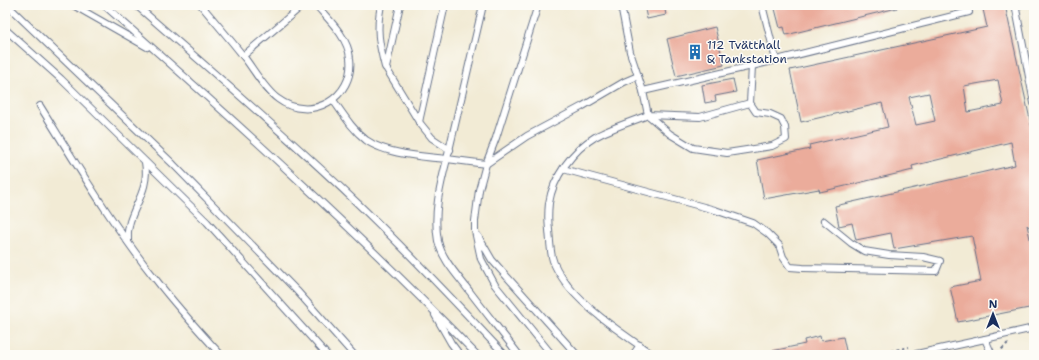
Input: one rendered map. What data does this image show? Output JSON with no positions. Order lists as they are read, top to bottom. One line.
{"places":{"building":["112 Tvätthall & Tankstation"]},"north":"top"}
